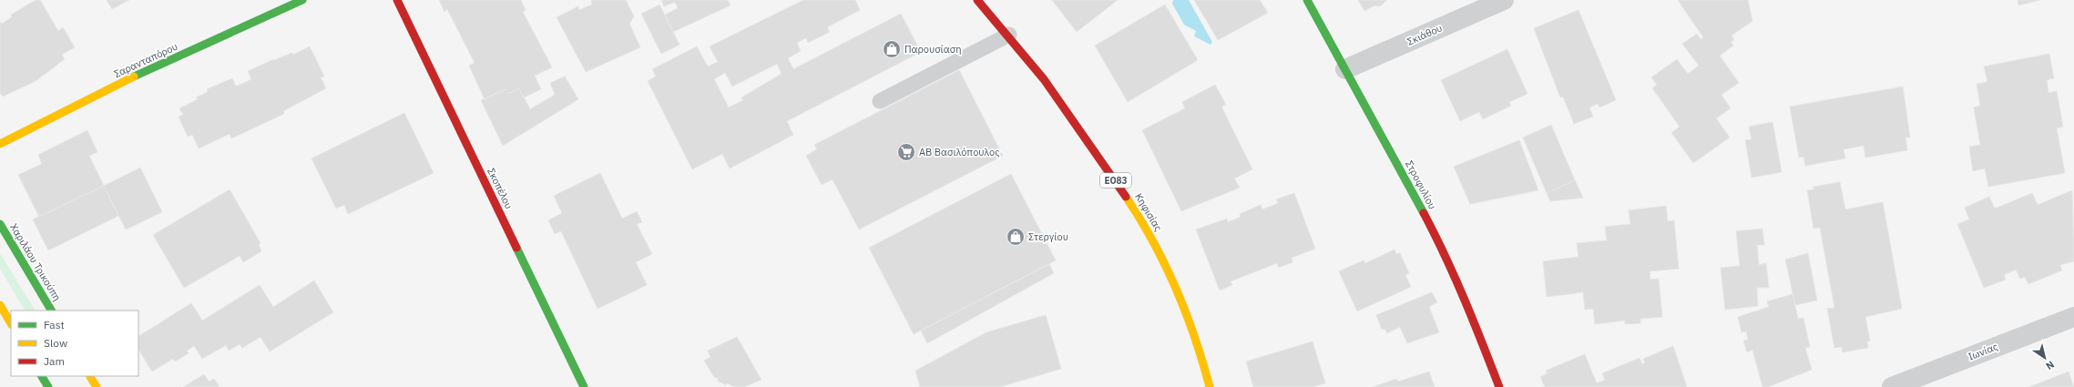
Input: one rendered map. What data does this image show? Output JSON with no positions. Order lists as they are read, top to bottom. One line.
{"streets":{"street":["Σκιάθου","Σαρανταπόρου","ΕΟ83","Στροφυλίου","Σκοπέλου","Κηφισίας","Χαριλάου Τρικούπη","Ιωνίας"]},"crossings":[["Σκιάθου","Στροφυλίου"]],"places":{"shop":["Παρουσίαση","Στεργίου"],"supermarket":["ΑΒ Βασιλόπουλος"]},"legend":["Fast","Slow","Jam"],"north":"bottom right"}
